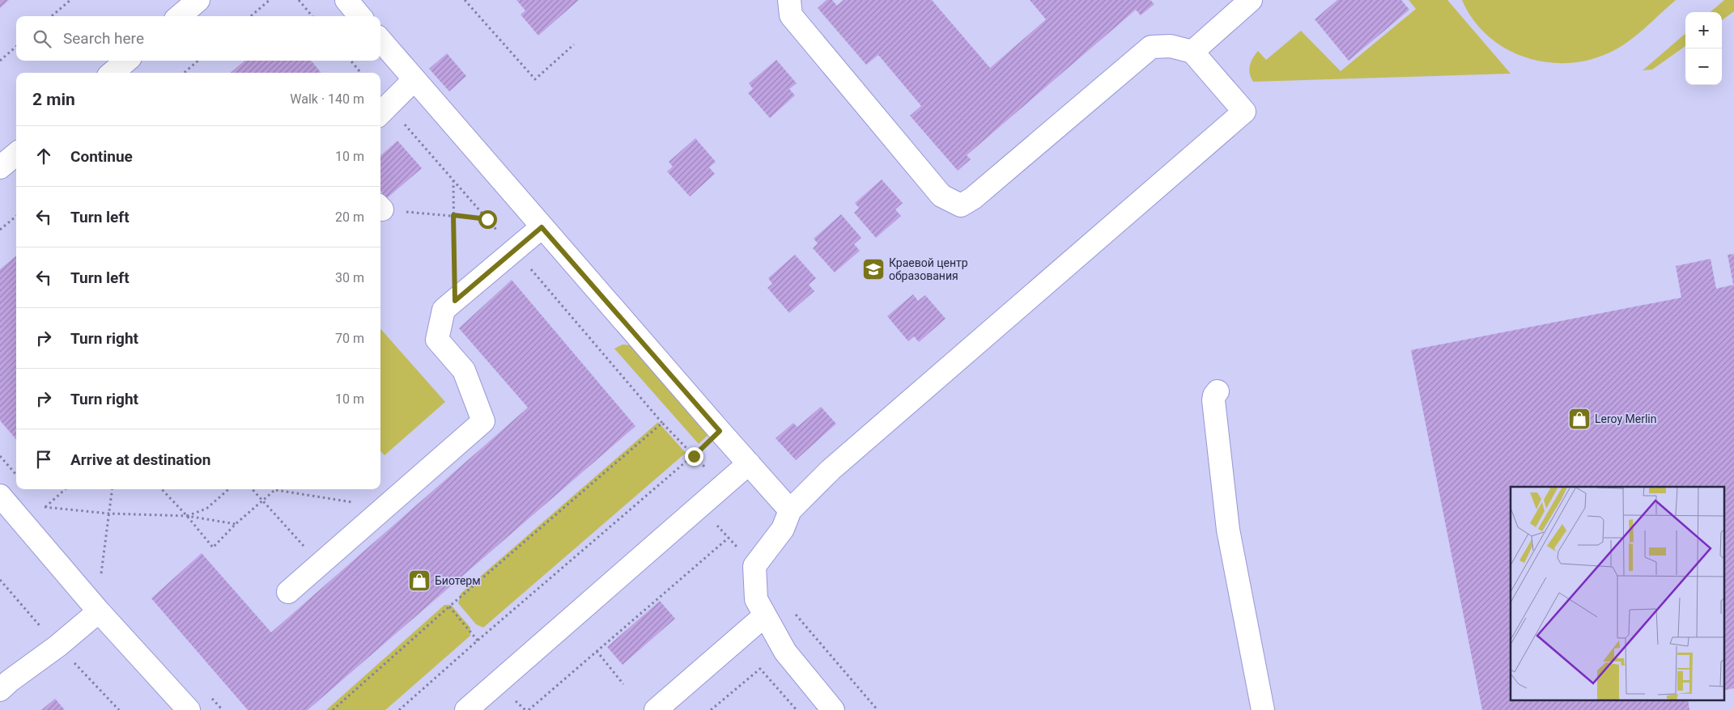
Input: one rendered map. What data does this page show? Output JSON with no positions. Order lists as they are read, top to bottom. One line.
{"places":{"school or university":["Краевой центр образования"],"shop":["Leroy Merlin","Биотерм"]},"page":{"map_buttons":["+","−"],"search":"Search here","heading":["2 min","Walk · 140 m"],"list":[["Continue","10 m"],["Turn left","20 m"],["Turn left","30 m"],["Turn right","70 m"],["Turn right","10 m"],"Arrive at destination"]}}
